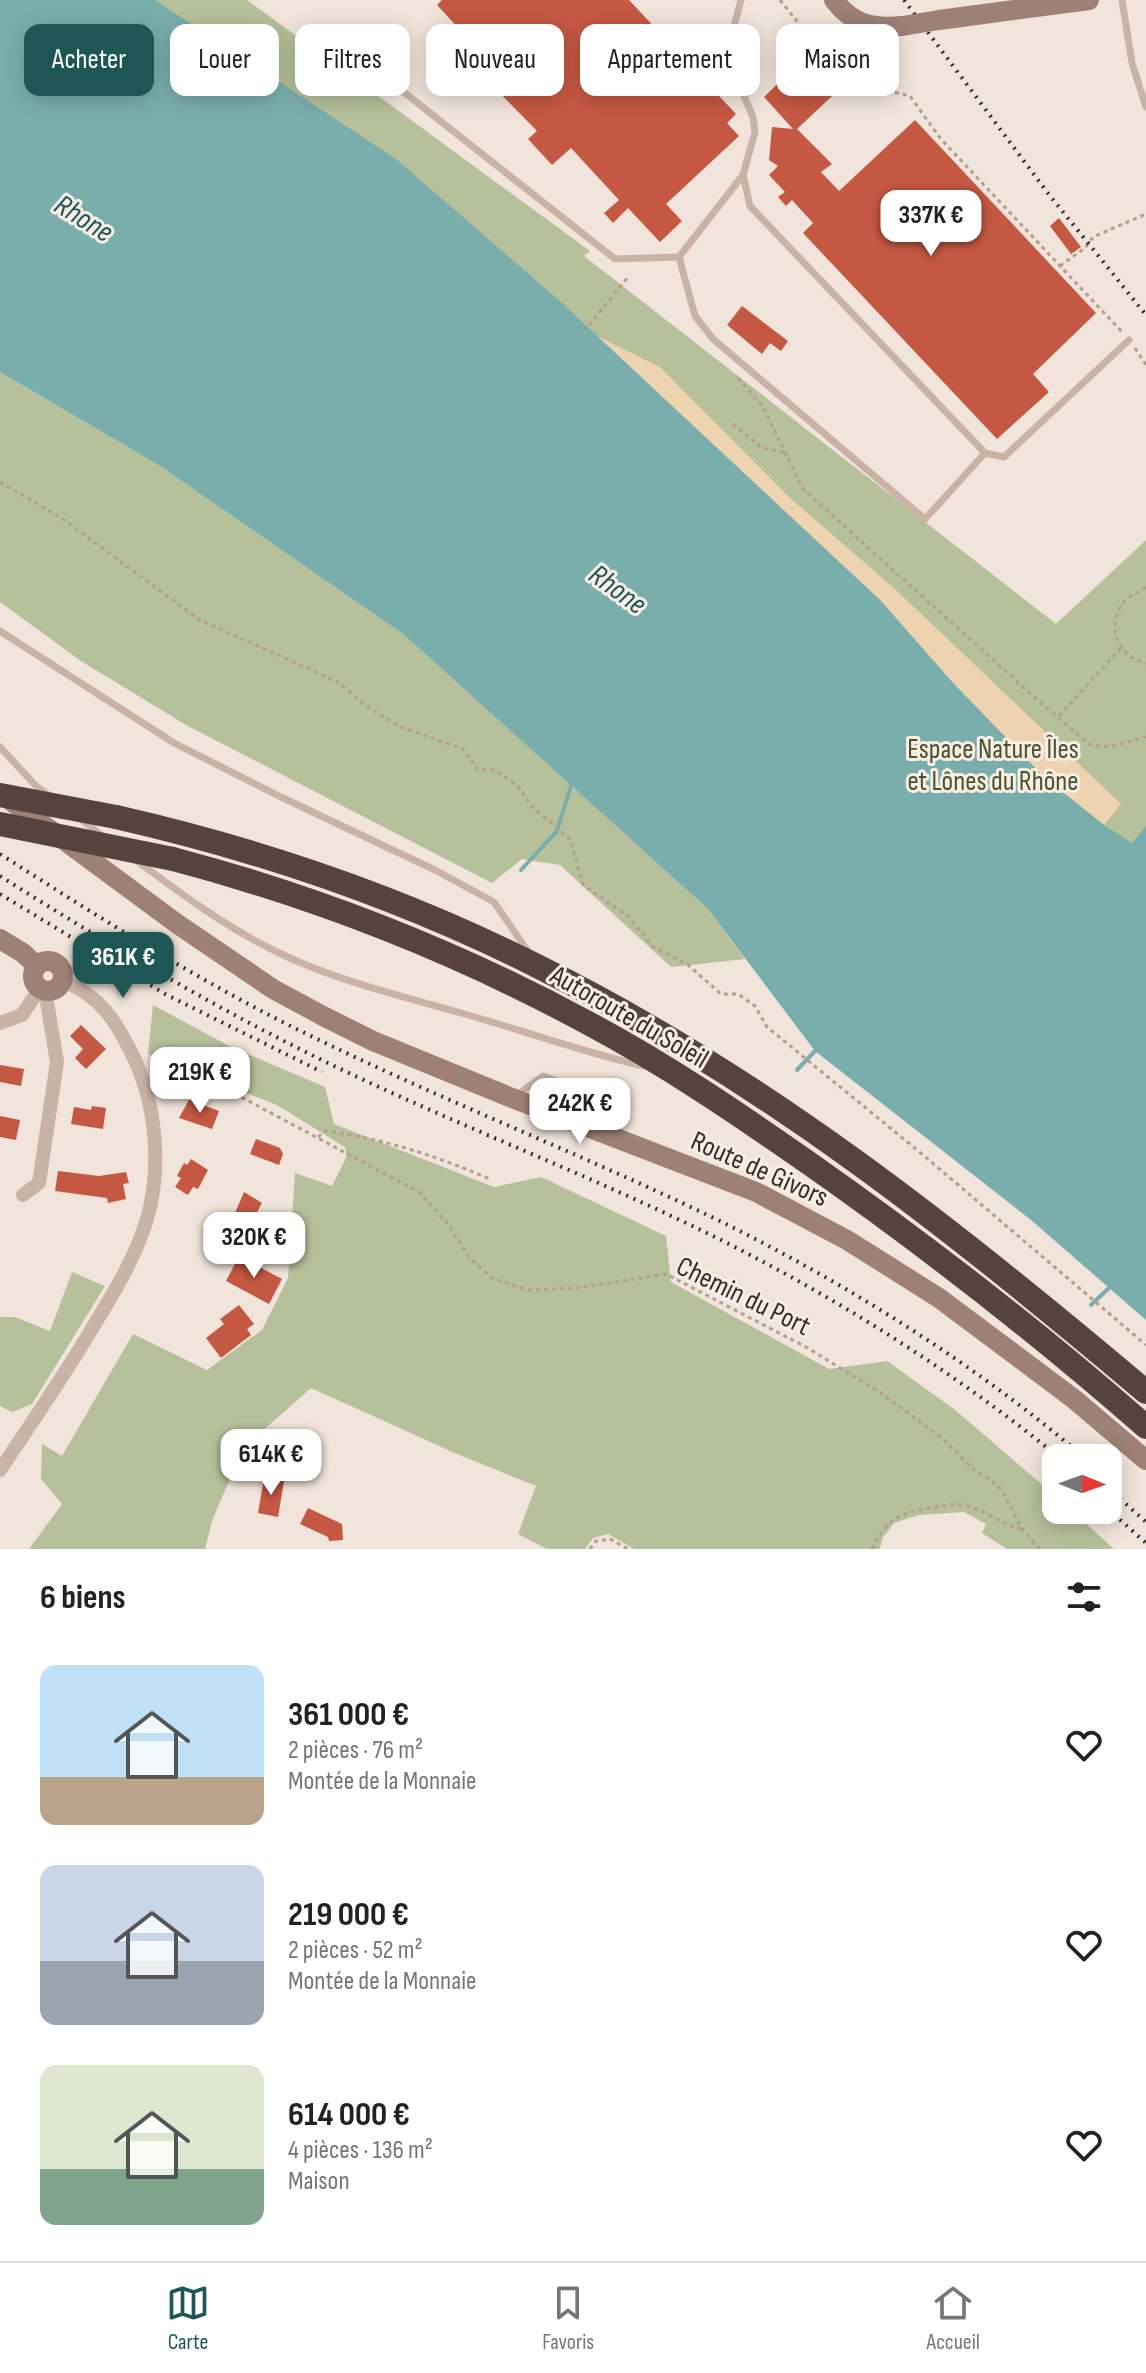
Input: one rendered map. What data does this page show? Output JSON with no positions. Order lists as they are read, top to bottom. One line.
{"streets":{"highway":["Autoroute du Soleil"],"main road":["Route de Givors"],"path":["Chemin du Port"]},"crossings":[["Autoroute du Soleil","Route de Givors"]],"water":["Rhone"],"parks":["Espace Nature Îles et Lônes du Rhône"],"north":"right","page":{"chip":["Acheter","Louer","Filtres","Nouveau","Appartement","Maison"],"price":["337K €","361K €","219K €","242K €","320K €","614K €"],"heading":"6 biens","list":[{"name":"361 000 €","note":"2 pièces · 76 m² · Montée de la Monnaie"},{"name":"219 000 €","note":"2 pièces · 52 m² · Montée de la Monnaie"},{"name":"614 000 €","note":"4 pièces · 136 m² · Maison"}],"tabs":["Carte","Favoris","Accueil"]}}
